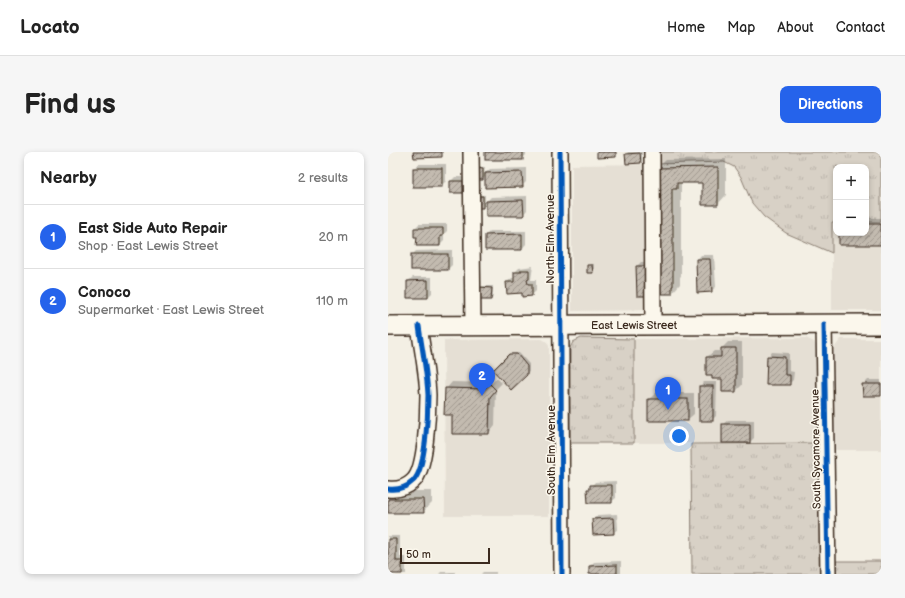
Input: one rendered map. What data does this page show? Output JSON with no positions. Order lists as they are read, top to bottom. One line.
{"streets":{"main road":["East Lewis Street"],"street":["North Elm Avenue","South Sycamore Avenue","South Elm Avenue"]},"crossings":[["North Elm Avenue","East Lewis Street"],["North Elm Avenue","South Elm Avenue"],["East Lewis Street","South Sycamore Avenue"],["East Lewis Street","South Elm Avenue"]],"scale_bar":"50 m","page":{"header":"Locato","nav":["Home","Map","About","Contact"],"buttons":"Directions","title":"Find us","heading":["Nearby","2 results"],"map_buttons":["+","−"],"list":[{"mark":"1","name":"East Side Auto Repair","note":"Shop · East Lewis Street","value":"20 m"},{"mark":"2","name":"Conoco","note":"Supermarket · East Lewis Street","value":"110 m"}],"pins":["2","1"],"scale":"50 m"}}
